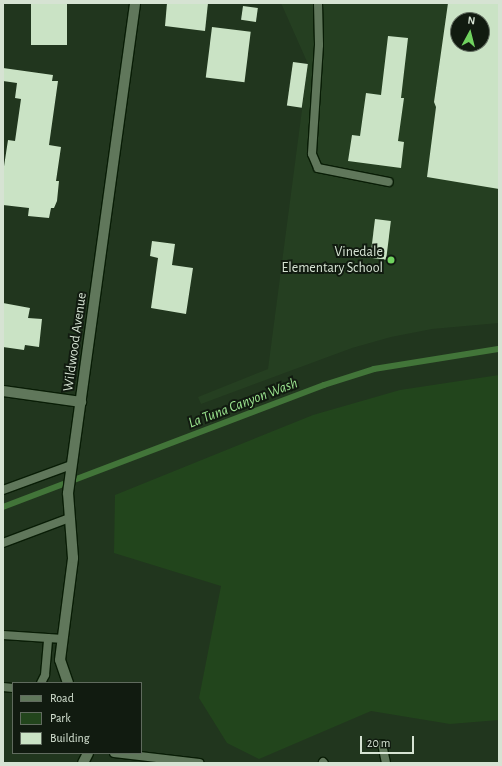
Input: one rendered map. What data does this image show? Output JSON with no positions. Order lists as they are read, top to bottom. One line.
{"streets":{"street":["Wildwood Avenue"]},"water":["La Tuna Canyon Wash"],"places":["Vinedale Elementary School"],"legend":["Road","Park","Building"],"scale_bar":"20 m","north":"top"}
